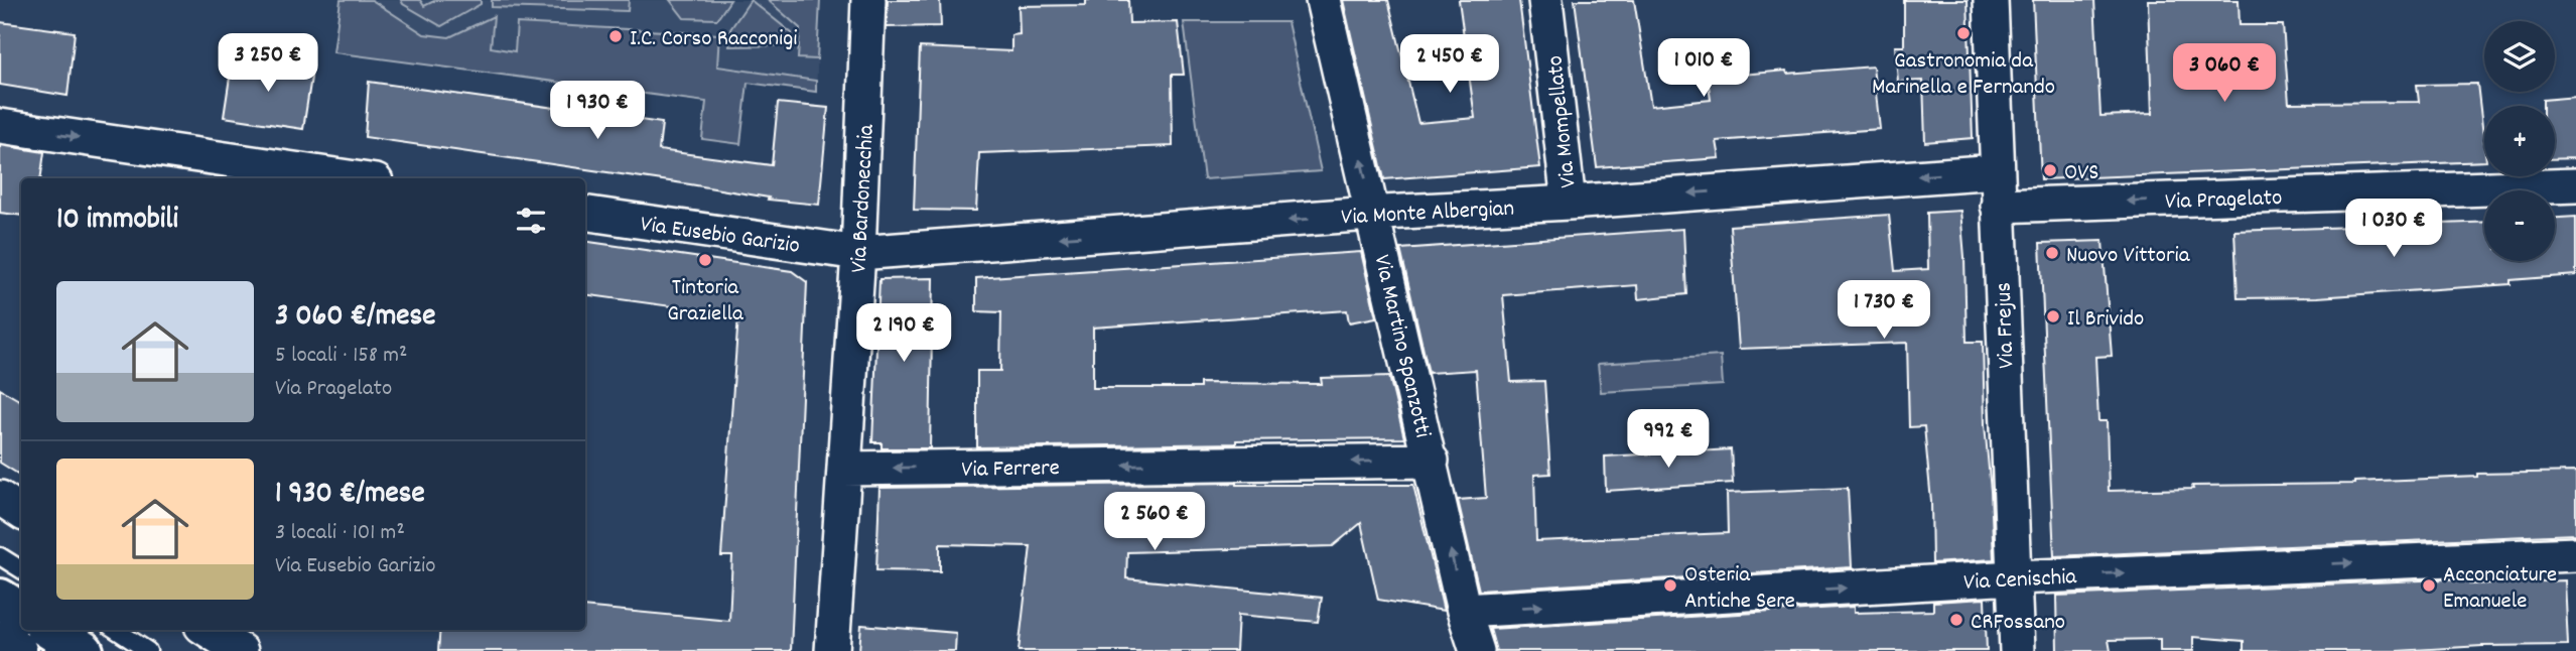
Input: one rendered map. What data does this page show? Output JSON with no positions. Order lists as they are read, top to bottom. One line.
{"streets":{"street":["Via Mompellato","Via Pragelato","Via Bardonecchia","Via Monte Albergian","Via Eusebio Garizio","Via Frejus","Via Martino Spanzotti","Via Ferrere","Via Cenischia"]},"crossings":[["Via Mompellato","Via Monte Albergian"],["Via Pragelato","Via Frejus"],["Via Bardonecchia","Via Monte Albergian"],["Via Bardonecchia","Via Eusebio Garizio"],["Via Bardonecchia","Via Ferrere"],["Via Monte Albergian","Via Eusebio Garizio"],["Via Monte Albergian","Via Frejus"],["Via Monte Albergian","Via Martino Spanzotti"],["Via Frejus","Via Cenischia"],["Via Martino Spanzotti","Via Ferrere"],["Via Martino Spanzotti","Via Cenischia"]],"one_way":["Via Pragelato","Via Monte Albergian","Via Martino Spanzotti","Via Ferrere","Via Cenischia"],"places":["Gastronomia da Marinella e Fernando","I.C. Corso Racconigi","OVS","Nuovo Vittoria","Tintoria Graziella","Il Brivido","Osteria Antiche Sere","Acconciature Emanuele","CRFossano"],"page":{"map_buttons":["+","−"],"price":["3 250 €","2 450 €","1 010 €","3 060 €","1 930 €","1 030 €","1 730 €","2 190 €","992 €","2 560 €"],"heading":"10 immobili","list":[{"name":"3 060 €/mese","note":"5 locali · 158 m² · Via Pragelato"},{"name":"1 930 €/mese","note":"3 locali · 101 m² · Via Eusebio Garizio"}]}}
